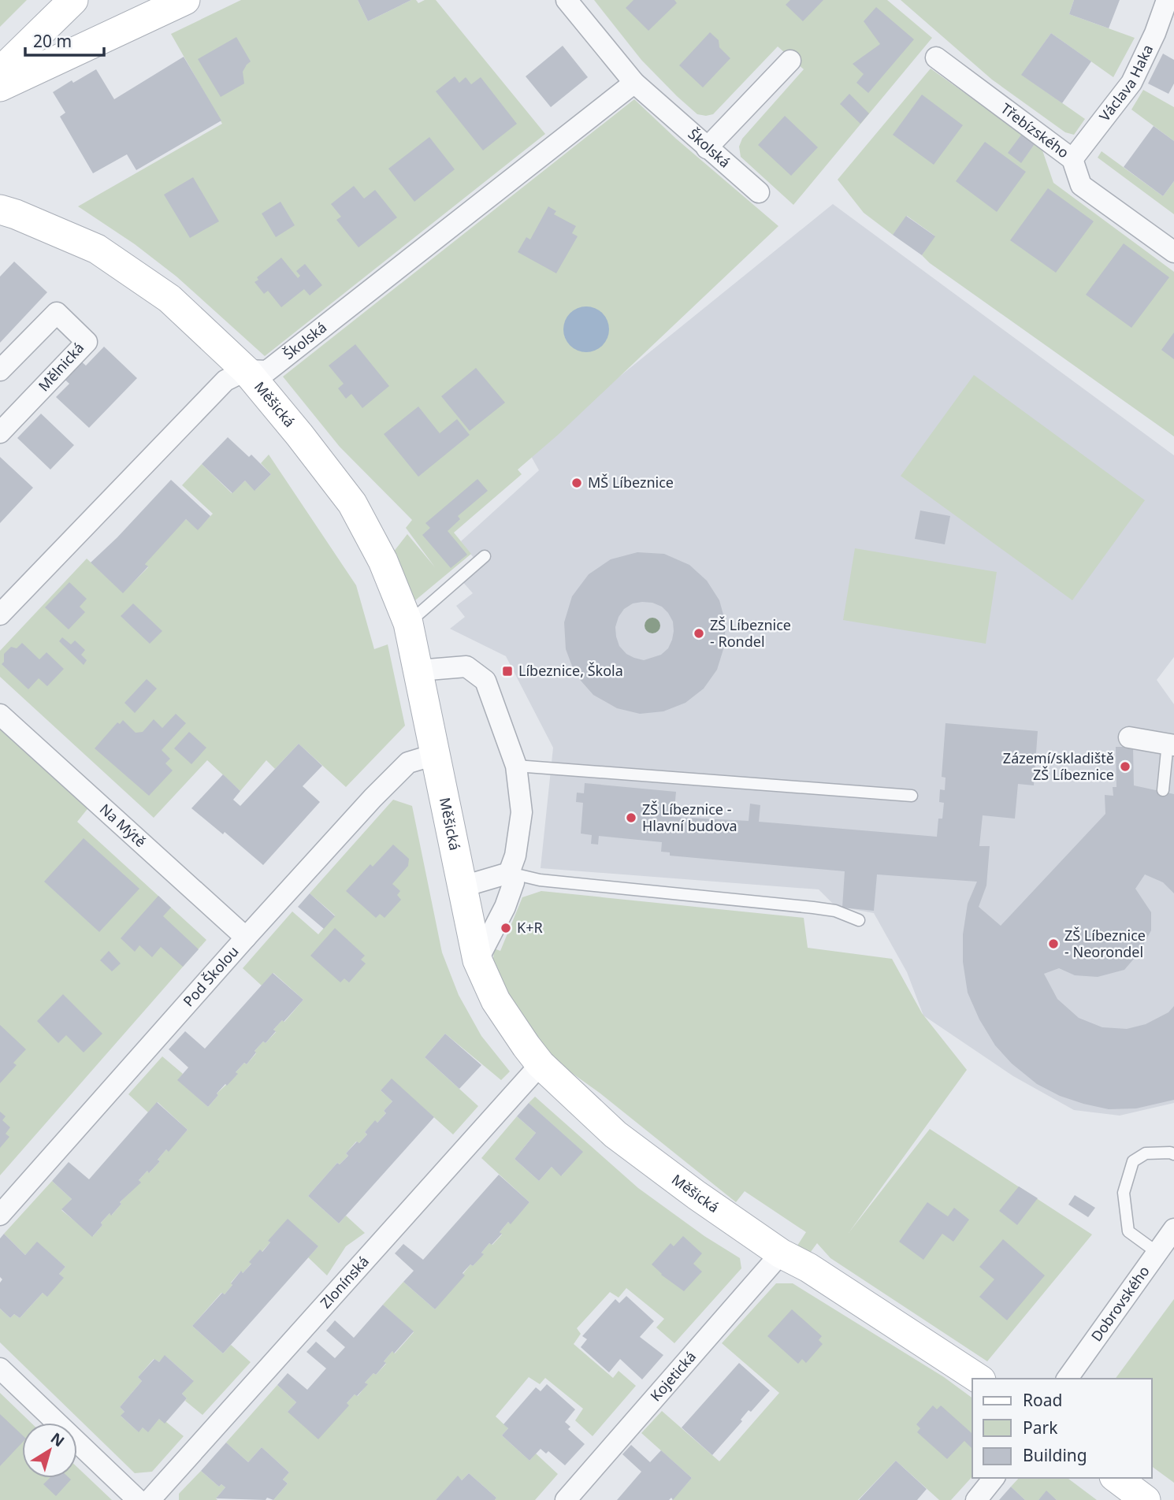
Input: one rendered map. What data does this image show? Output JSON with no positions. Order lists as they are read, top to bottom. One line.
{"streets":{"street":["Václava Haka","Třebízského","Školská","Mělnická","Měšická","Na Mýtě","Pod Školou","Zlonínská","Dobrovského","Kojetická"]},"crossings":[["Václava Haka","Třebízského"],["Školská","Měšická"],["Měšická","Pod Školou"],["Měšická","Zlonínská"],["Měšická","Kojetická"],["Na Mýtě","Pod Školou"]],"places":{"other":["MŠ Líbeznice","ZŠ Líbeznice - Rondel","Zázemí/skladiště ZŠ Líbeznice","ZŠ Líbeznice - Hlavní budova","K+R","ZŠ Líbeznice - Neorondel"],"transit":["Líbeznice, Škola"]},"legend":["Road","Park","Building"],"scale_bar":"20 m","north":"top right"}
